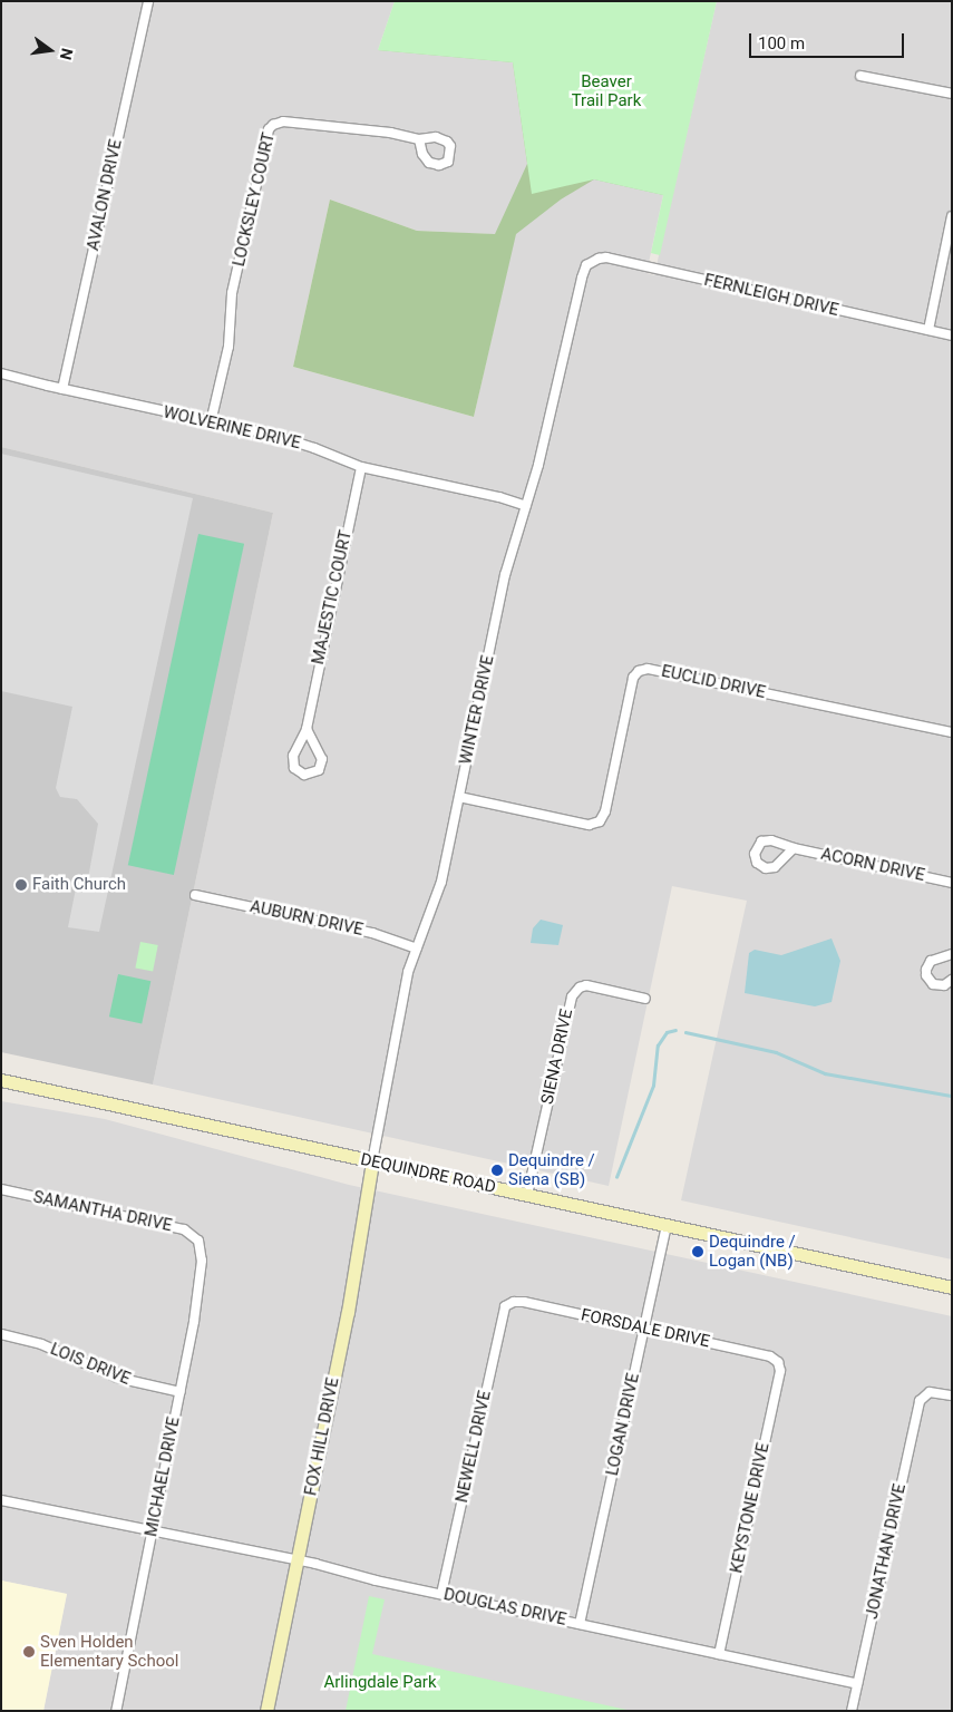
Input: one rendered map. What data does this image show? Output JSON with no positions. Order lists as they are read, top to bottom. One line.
{"streets":{"main road":["DEQUINDRE ROAD","FOX HILL DRIVE"],"street":["AVALON DRIVE","LOCKSLEY COURT","FERNLEIGH DRIVE","WOLVERINE DRIVE","MAJESTIC COURT","EUCLID DRIVE","WINTER DRIVE","ACORN DRIVE","AUBURN DRIVE","SIENA DRIVE","SAMANTHA DRIVE","FORSDALE DRIVE","LOIS DRIVE","LOGAN DRIVE","NEWELL DRIVE","MICHAEL DRIVE","KEYSTONE DRIVE","JONATHAN DRIVE","DOUGLAS DRIVE"]},"crossings":[["AVALON DRIVE","WOLVERINE DRIVE"],["LOCKSLEY COURT","WOLVERINE DRIVE"],["FERNLEIGH DRIVE","WINTER DRIVE"],["WOLVERINE DRIVE","MAJESTIC COURT"],["WOLVERINE DRIVE","WINTER DRIVE"],["EUCLID DRIVE","WINTER DRIVE"],["WINTER DRIVE","AUBURN DRIVE"],["WINTER DRIVE","DEQUINDRE ROAD"],["WINTER DRIVE","FOX HILL DRIVE"],["SIENA DRIVE","DEQUINDRE ROAD"],["DEQUINDRE ROAD","LOGAN DRIVE"],["DEQUINDRE ROAD","FOX HILL DRIVE"],["SAMANTHA DRIVE","MICHAEL DRIVE"],["FORSDALE DRIVE","LOGAN DRIVE"],["FORSDALE DRIVE","NEWELL DRIVE"],["FORSDALE DRIVE","KEYSTONE DRIVE"],["LOIS DRIVE","MICHAEL DRIVE"],["LOGAN DRIVE","DOUGLAS DRIVE"],["FOX HILL DRIVE","DOUGLAS DRIVE"],["NEWELL DRIVE","DOUGLAS DRIVE"],["MICHAEL DRIVE","DOUGLAS DRIVE"],["KEYSTONE DRIVE","DOUGLAS DRIVE"],["JONATHAN DRIVE","DOUGLAS DRIVE"]],"parks":["Beaver Trail Park","Arlingdale Park"],"places":["Faith Church","Dequindre / Siena (SB)","Dequindre / Logan (NB)","Sven Holden Elementary School"],"scale_bar":"100 m","north":"right"}
